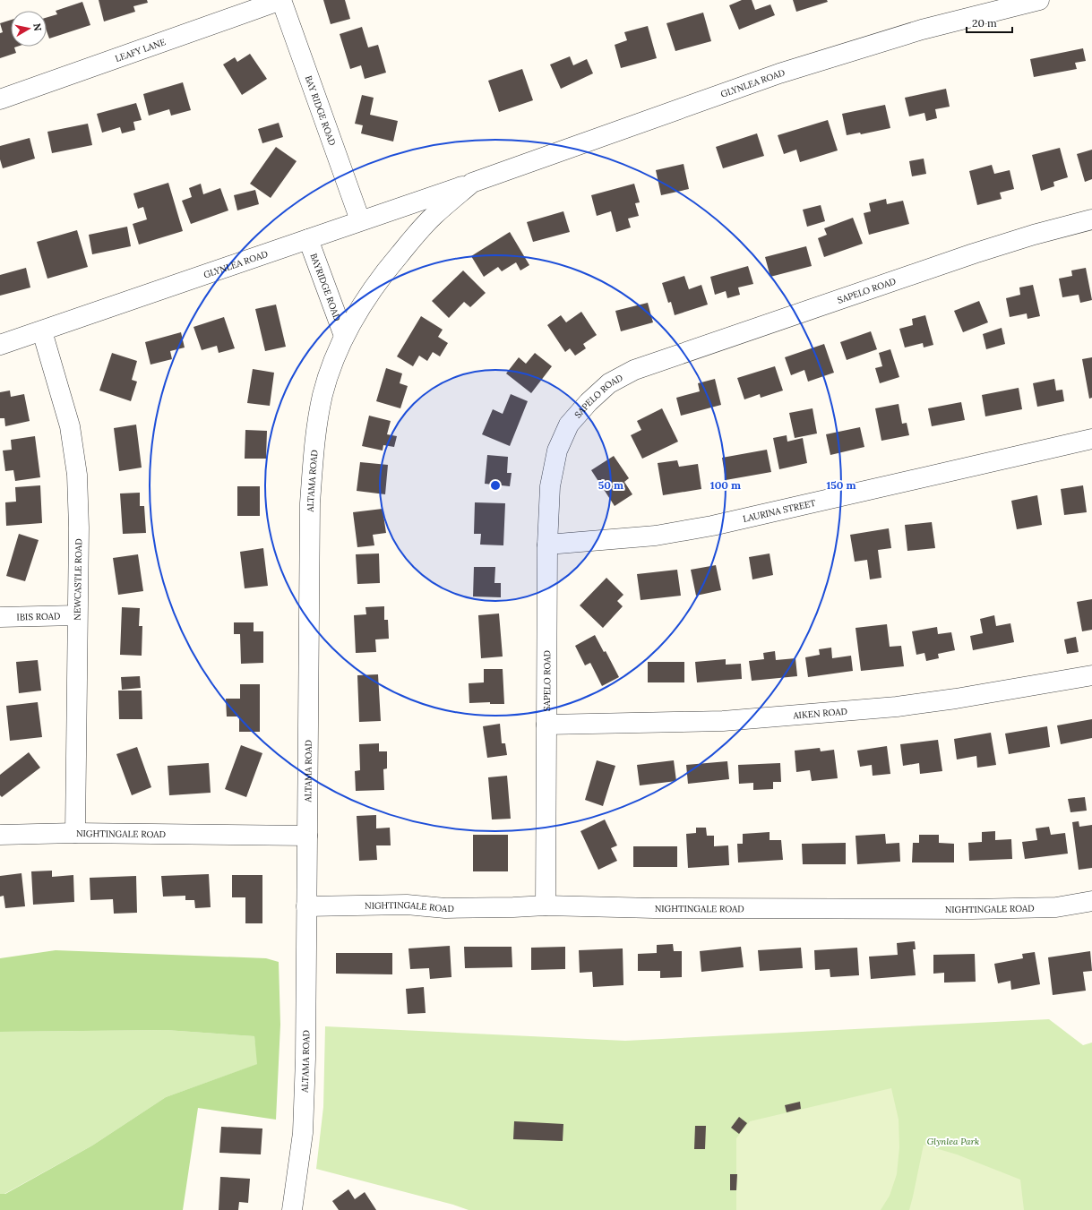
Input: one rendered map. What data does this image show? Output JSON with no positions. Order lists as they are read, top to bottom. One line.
{"streets":{"street":["LEAFY LANE","GLYNLEA ROAD","BAY RIDGE ROAD","BAYRIDGE ROAD","SAPELO ROAD","ALTAMA ROAD","LAURINA STREET","NEWCASTLE ROAD","IBIS ROAD","AIKEN ROAD","NIGHTINGALE ROAD"]},"crossings":[["LEAFY LANE","BAY RIDGE ROAD"],["GLYNLEA ROAD","BAY RIDGE ROAD"],["GLYNLEA ROAD","BAYRIDGE ROAD"],["GLYNLEA ROAD","ALTAMA ROAD"],["GLYNLEA ROAD","NEWCASTLE ROAD"],["BAYRIDGE ROAD","ALTAMA ROAD"],["SAPELO ROAD","LAURINA STREET"],["SAPELO ROAD","AIKEN ROAD"],["SAPELO ROAD","NIGHTINGALE ROAD"],["ALTAMA ROAD","NIGHTINGALE ROAD"],["NEWCASTLE ROAD","IBIS ROAD"],["NEWCASTLE ROAD","NIGHTINGALE ROAD"]],"parks":["Glynlea Park"],"scale_bar":"20 m","north":"right","rings":["50 m","100 m","150 m"]}
